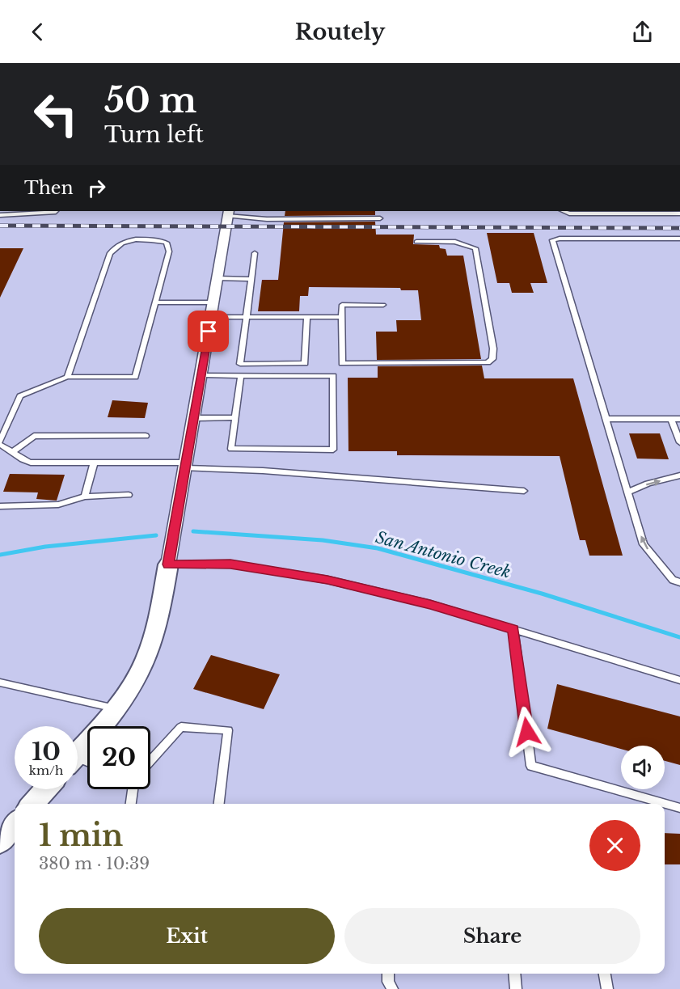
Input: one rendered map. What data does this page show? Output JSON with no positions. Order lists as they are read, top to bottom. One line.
{"water":["San Antonio Creek"],"page":{"header":"Routely","turn":["50 m","Turn left"],"then":"Then","speed":"10 km/h","limit":"20","heading":["1 min","380 m · 10:39"],"buttons":["Exit","Share"]}}
